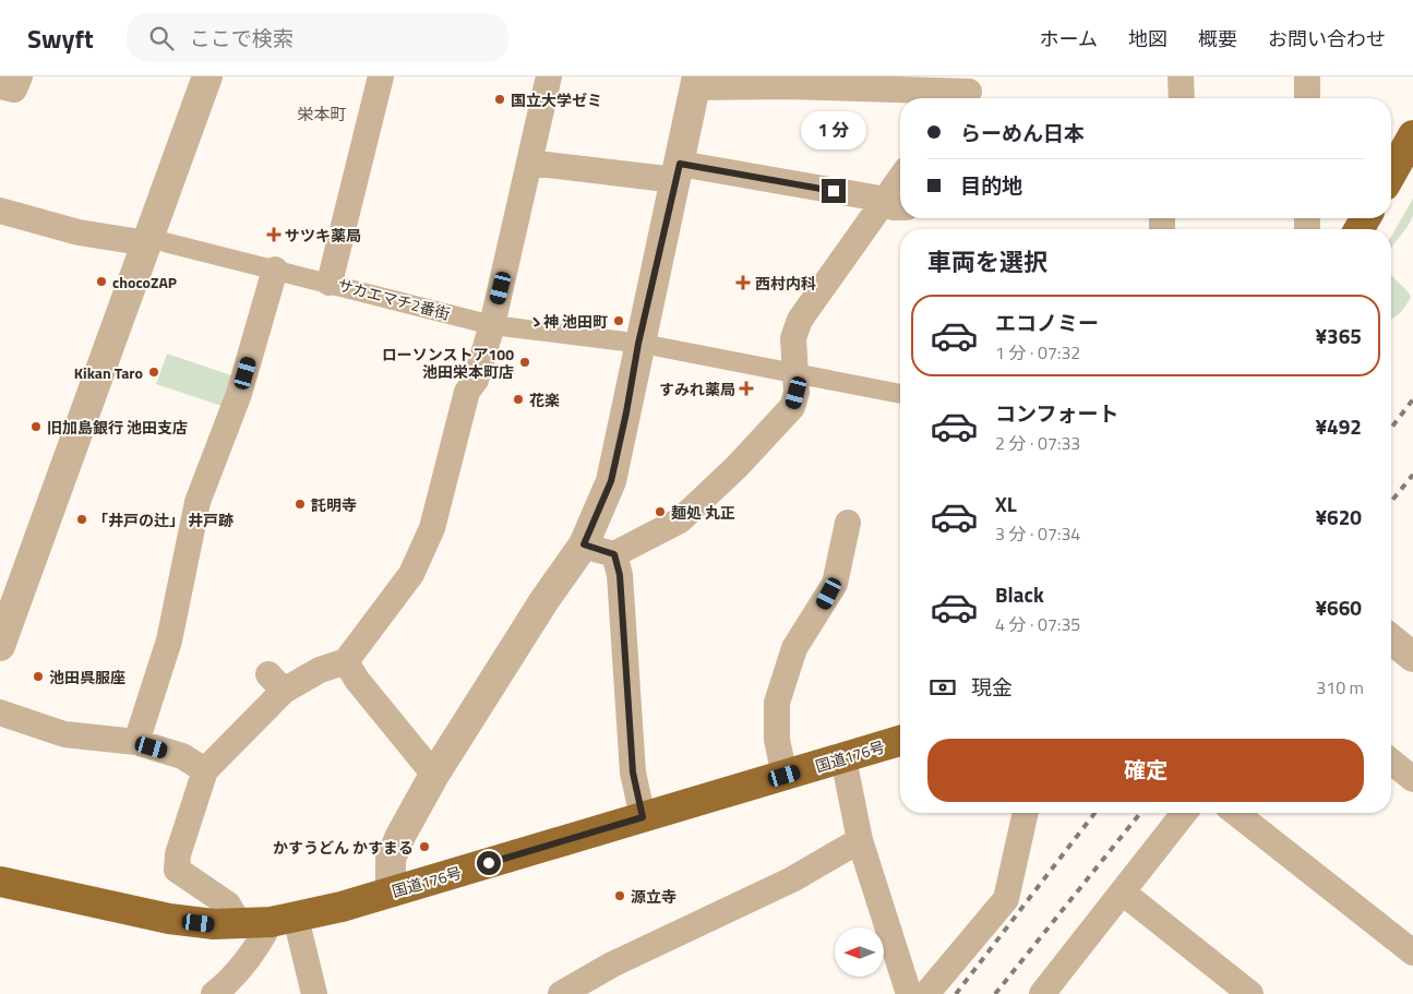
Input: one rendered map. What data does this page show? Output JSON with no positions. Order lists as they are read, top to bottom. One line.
{"streets":{"highway":["国道176号"],"street":["サカエマチ2番街"]},"districts":["栄本町"],"places":{"other":["国立大学ゼミ","chocoZAP","ゝ神 池田町","ローソンストア100 池田栄本町店","Kikan Taro","花楽","旧加島銀行 池田支店","託明寺","麺処 丸正","「井戸の辻」 井戸跡","池田呉服座","かすうどん かすまる","源立寺"],"health":["サツキ薬局","西村内科","すみれ薬局"]},"north":"left","page":{"header":"Swyft","search":"ここで検索","nav":["ホーム","地図","概要","お問い合わせ"],"banner":["らーめん日本","目的地"],"bubble":"1 分","heading":"車両を選択","list":[{"name":"エコノミー","note":"1 分 · 07:32","value":"¥365"},{"name":"コンフォート","note":"2 分 · 07:33","value":"¥492"},{"name":"XL","note":"3 分 · 07:34","value":"¥620"},{"name":"Black","note":"4 分 · 07:35","value":"¥660"}],"pay":["現金","310 m"],"buttons":"確定"}}
